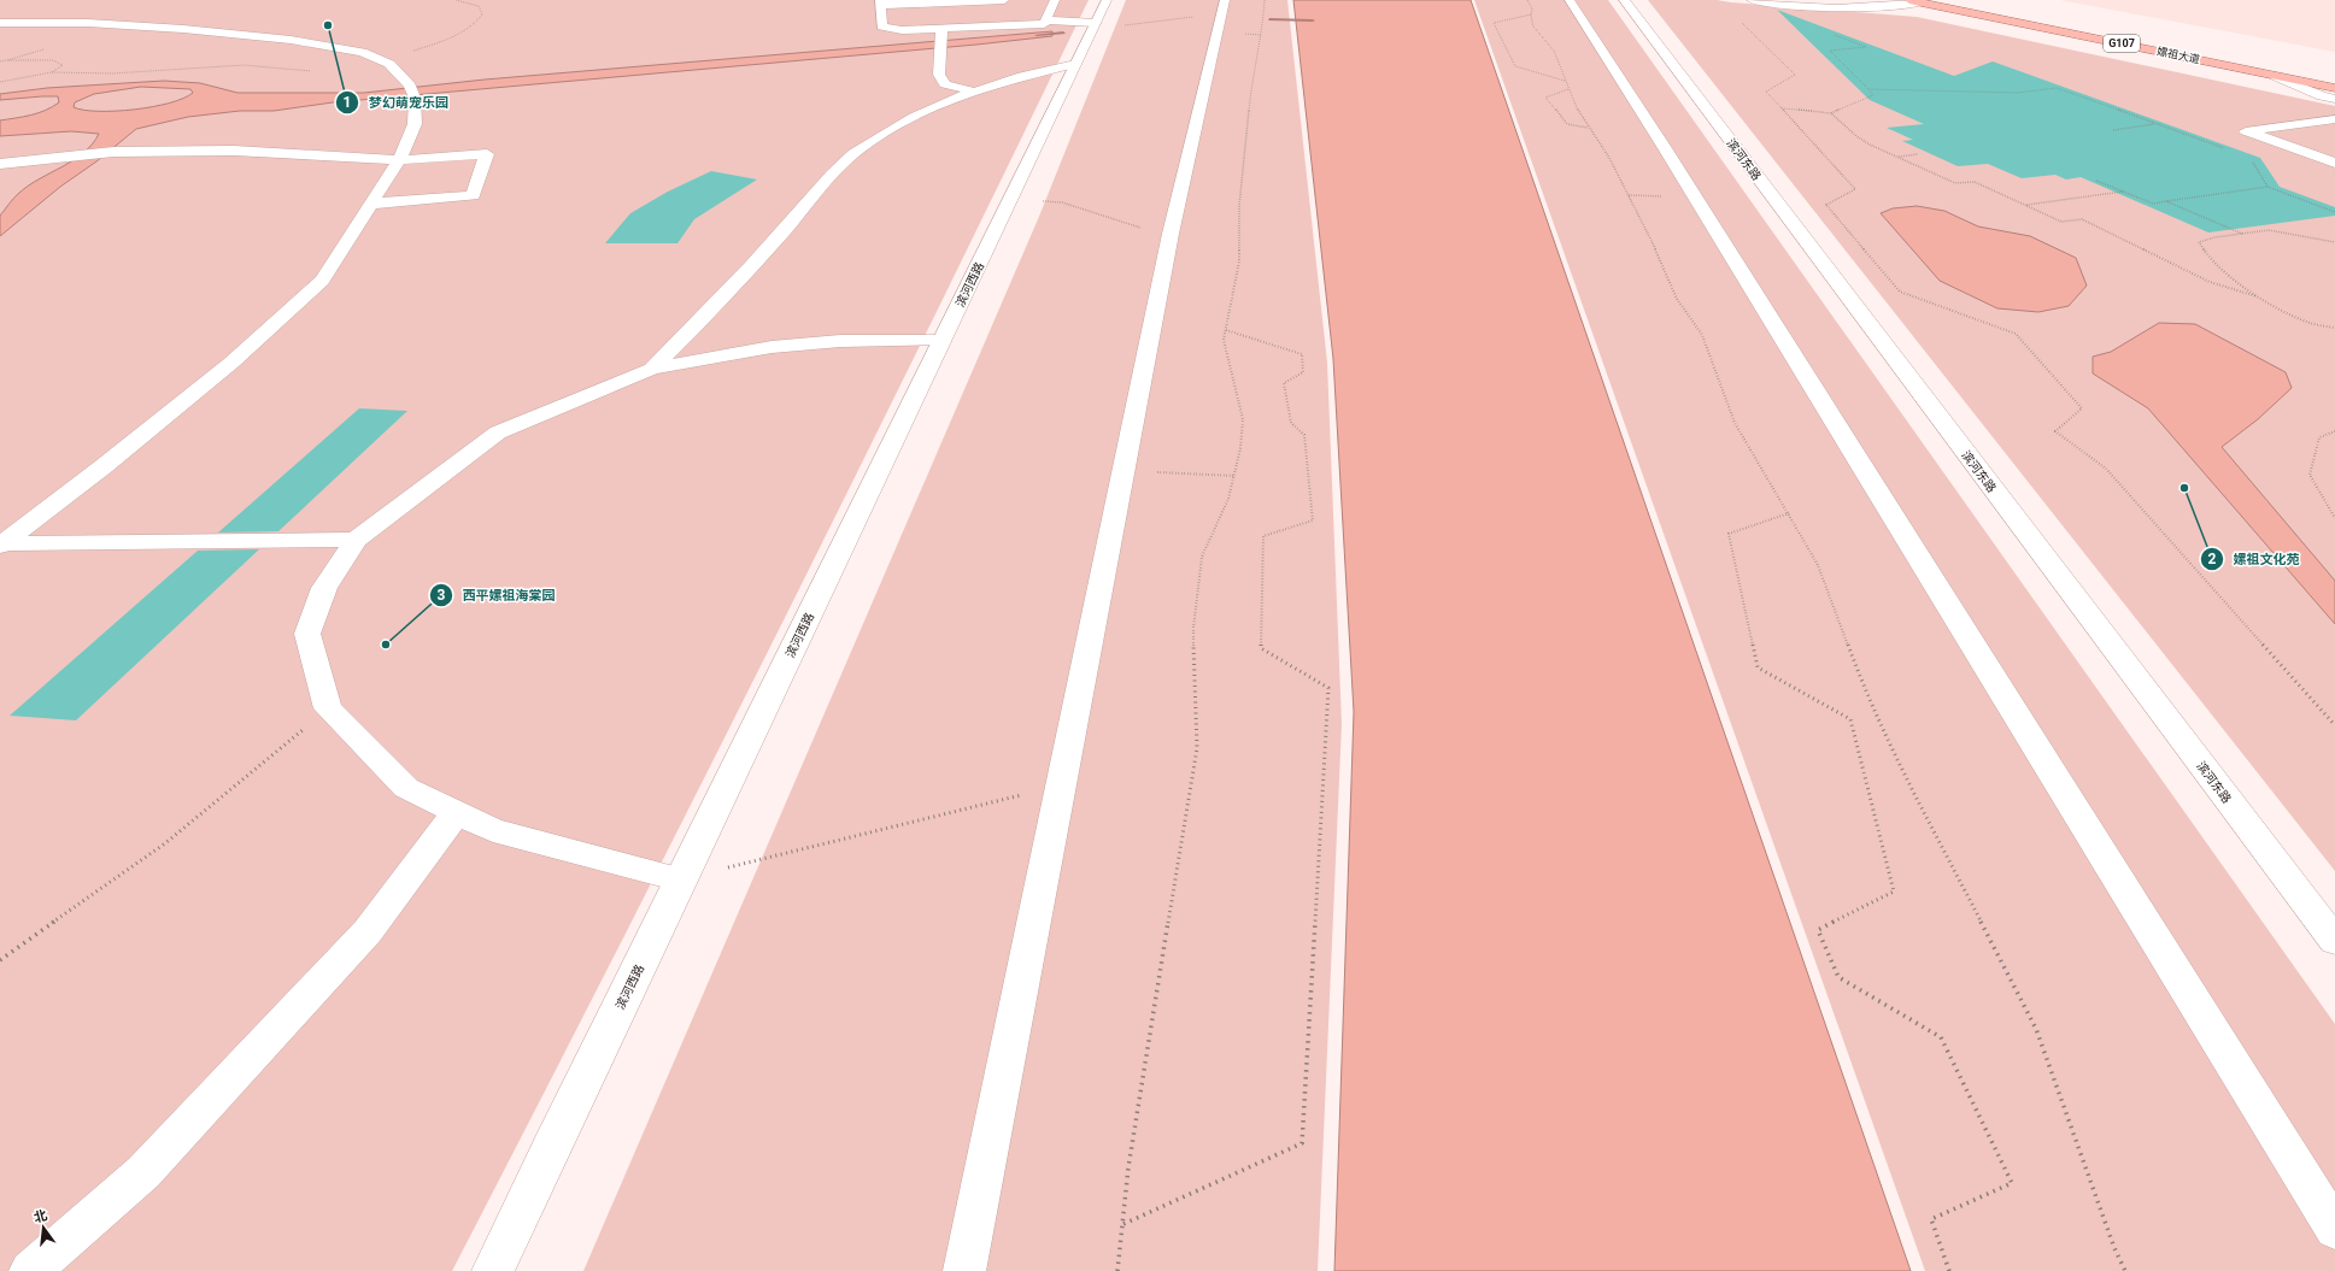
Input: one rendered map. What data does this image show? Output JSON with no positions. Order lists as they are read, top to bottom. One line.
{"streets":{"highway":["G107","嫘祖大道"],"street":["滨河东路","滨河西路"]},"places":["梦幻萌宠乐园","嫘祖文化苑","西平嫘祖海棠园"],"north":"top"}
